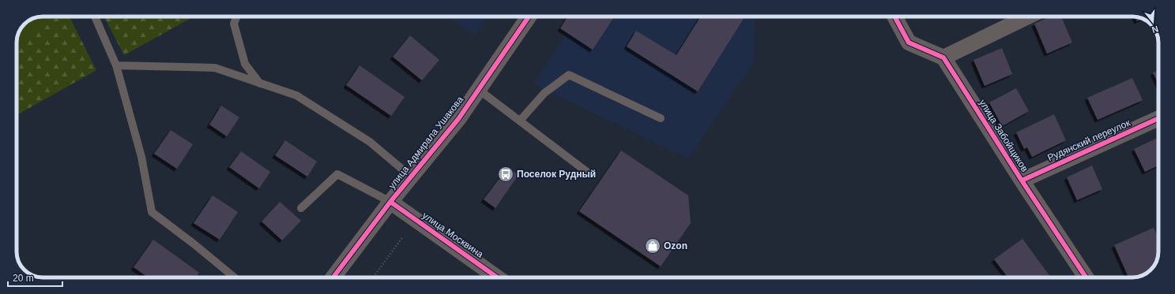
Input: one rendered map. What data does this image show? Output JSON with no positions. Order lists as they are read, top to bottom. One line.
{"streets":{"street":["улица Забойщиков","Рудянский переулок","улица Адмирала Ушакова","улица Москвина"]},"crossings":[["улица Забойщиков","Рудянский переулок"],["улица Адмирала Ушакова","улица Москвина"]],"places":{"bus stop":["Поселок Рудный"],"shop":["Ozon"]},"scale_bar":"20 m","north":"bottom"}
